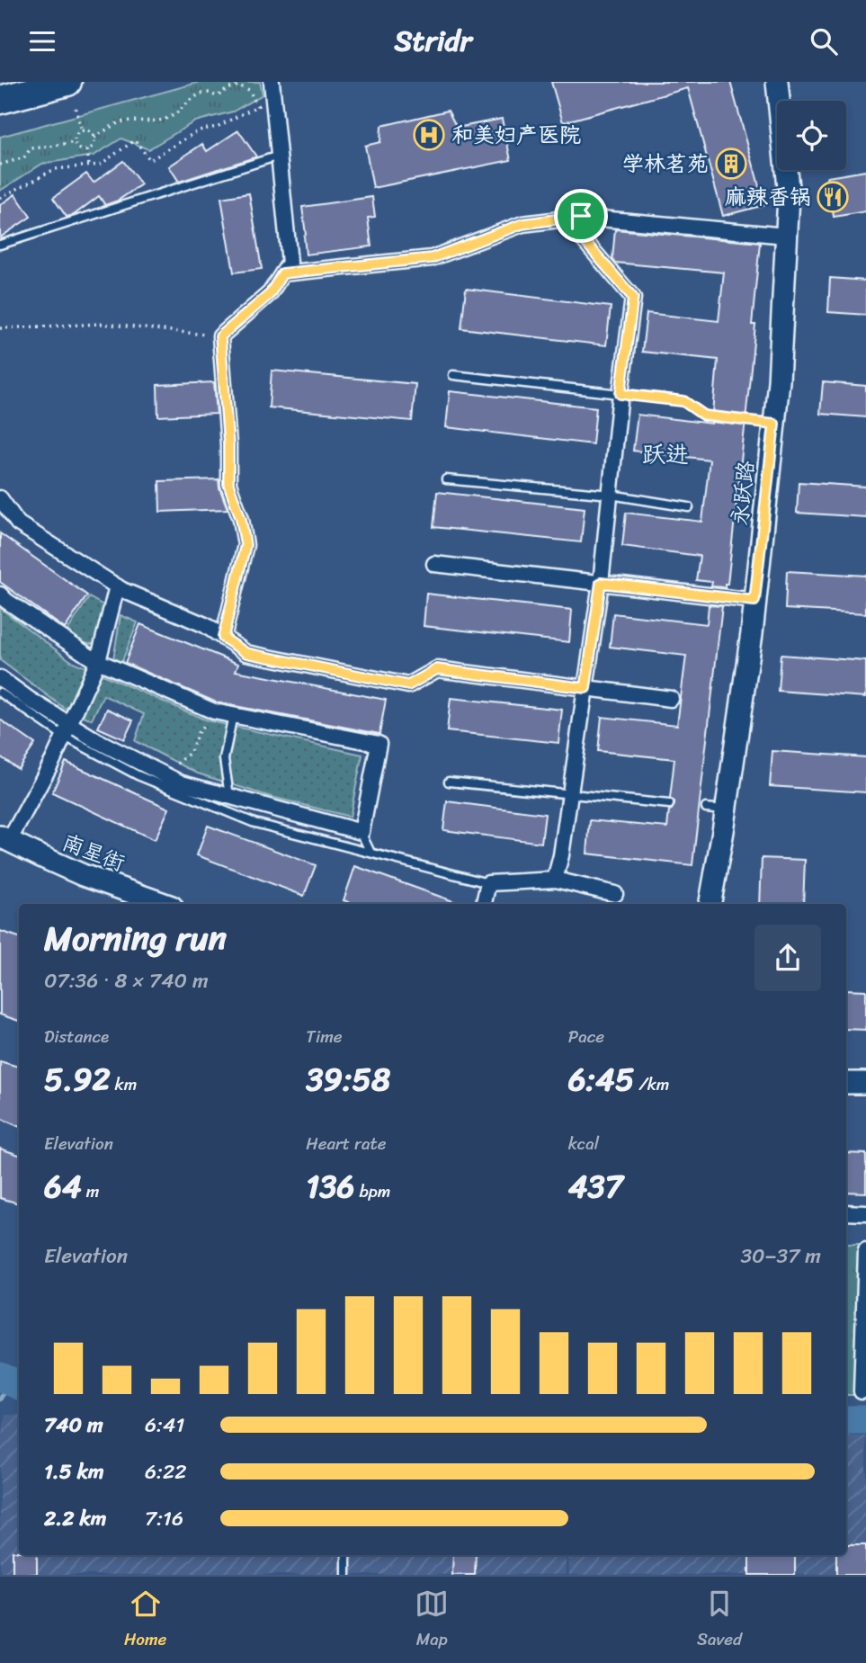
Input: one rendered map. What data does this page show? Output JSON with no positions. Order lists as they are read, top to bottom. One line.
{"streets":{"street":["永跃路","南星街"]},"districts":["跃进"],"places":{"hospital":["和美妇产医院"],"building":["学林茗苑"],"restaurant":["麻辣香锅"]},"page":{"header":"Stridr","heading":["Morning run","07:36 · 8 × 740 m"],"stats":[["Distance","5.92 km"],["Time","39:58"],["Pace","6:45 /km"],["Elevation","64 m"],["Heart rate","136 bpm"],["kcal","437"]],"chart":["Elevation","30–37 m"],"list":[{"name":"740 m","note":"6:41"},{"name":"1.5 km","note":"6:22"},{"name":"2.2 km","note":"7:16"}],"tabs":["Home","Map","Saved"]}}
